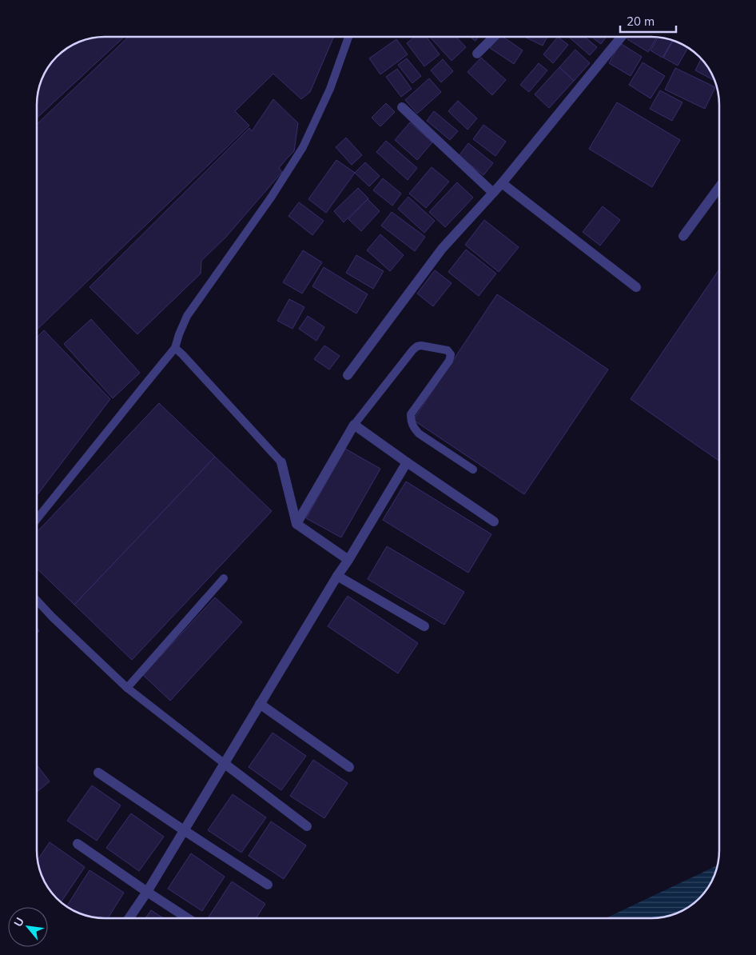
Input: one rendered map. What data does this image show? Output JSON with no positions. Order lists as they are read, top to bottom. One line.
{"scale_bar":"20 m","north":"top left"}
